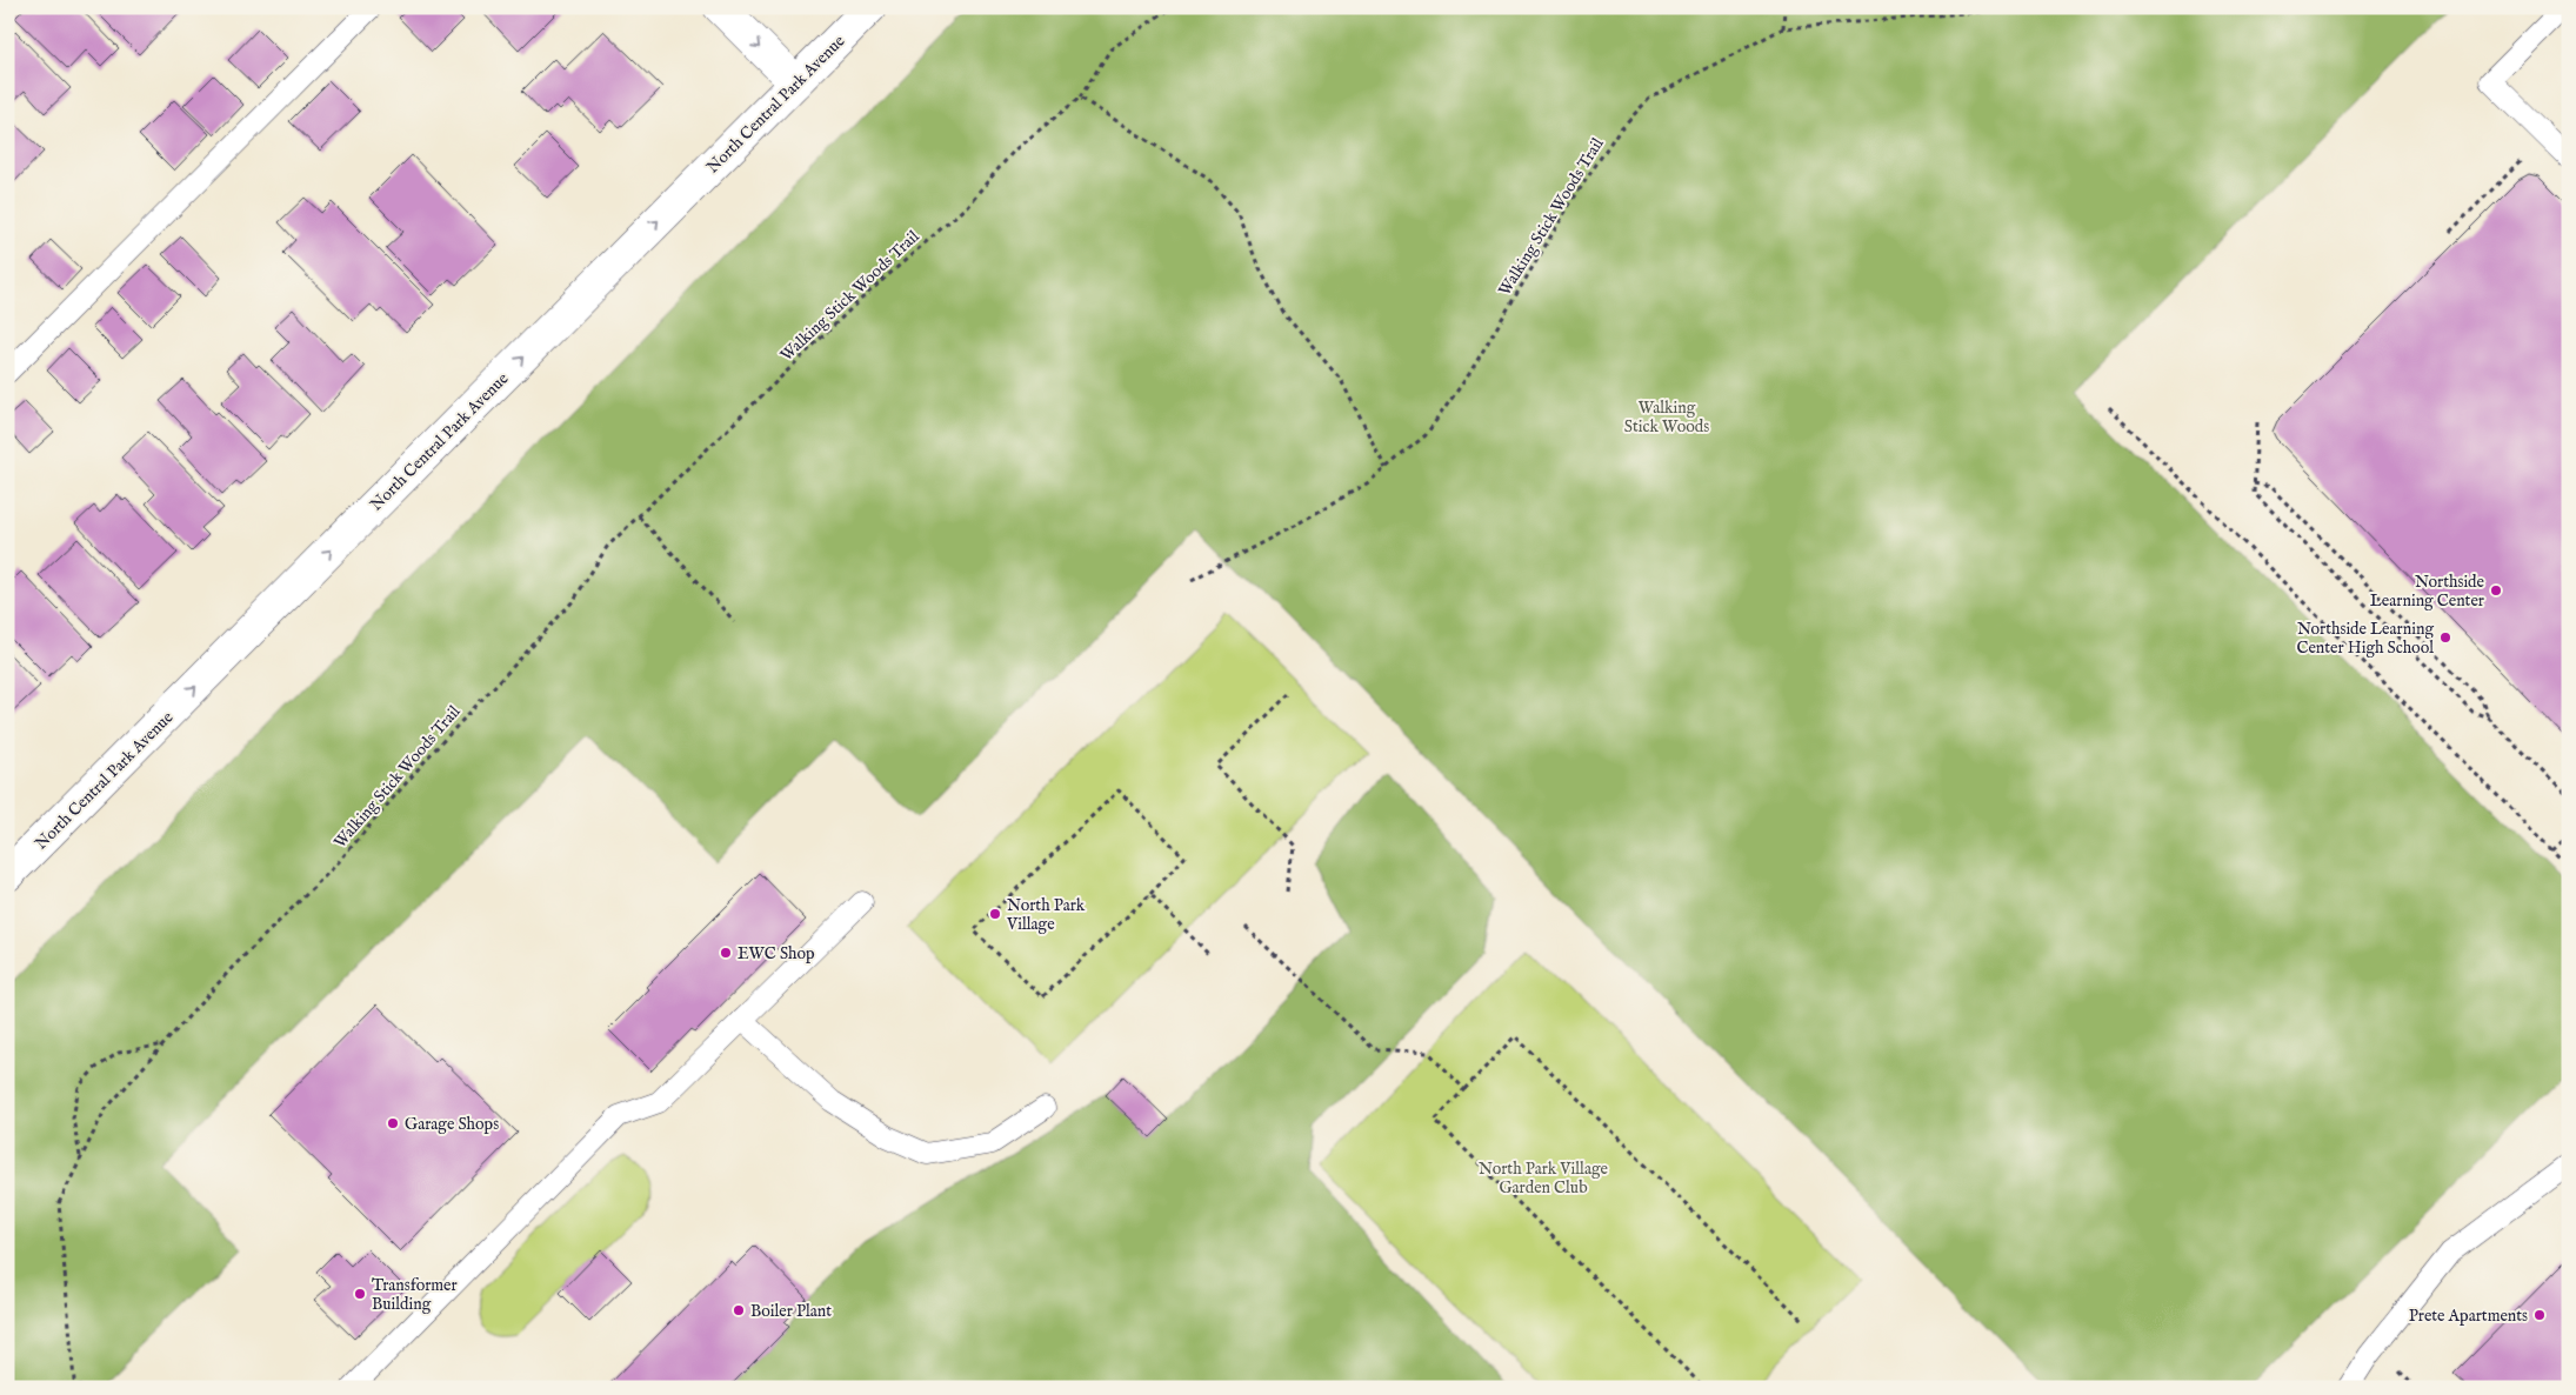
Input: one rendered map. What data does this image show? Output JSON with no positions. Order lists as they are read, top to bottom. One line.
{"streets":{"street":["North Central Park Avenue"],"path":["Walking Stick Woods Trail"]},"one_way":["North Central Park Avenue"],"parks":["Walking Stick Woods","North Park Village Garden Club"],"places":["Northside Learning Center","Northside Learning Center High School","North Park Village","EWC Shop","Garage Shops","Transformer Building","Boiler Plant","Prete Apartments"]}
